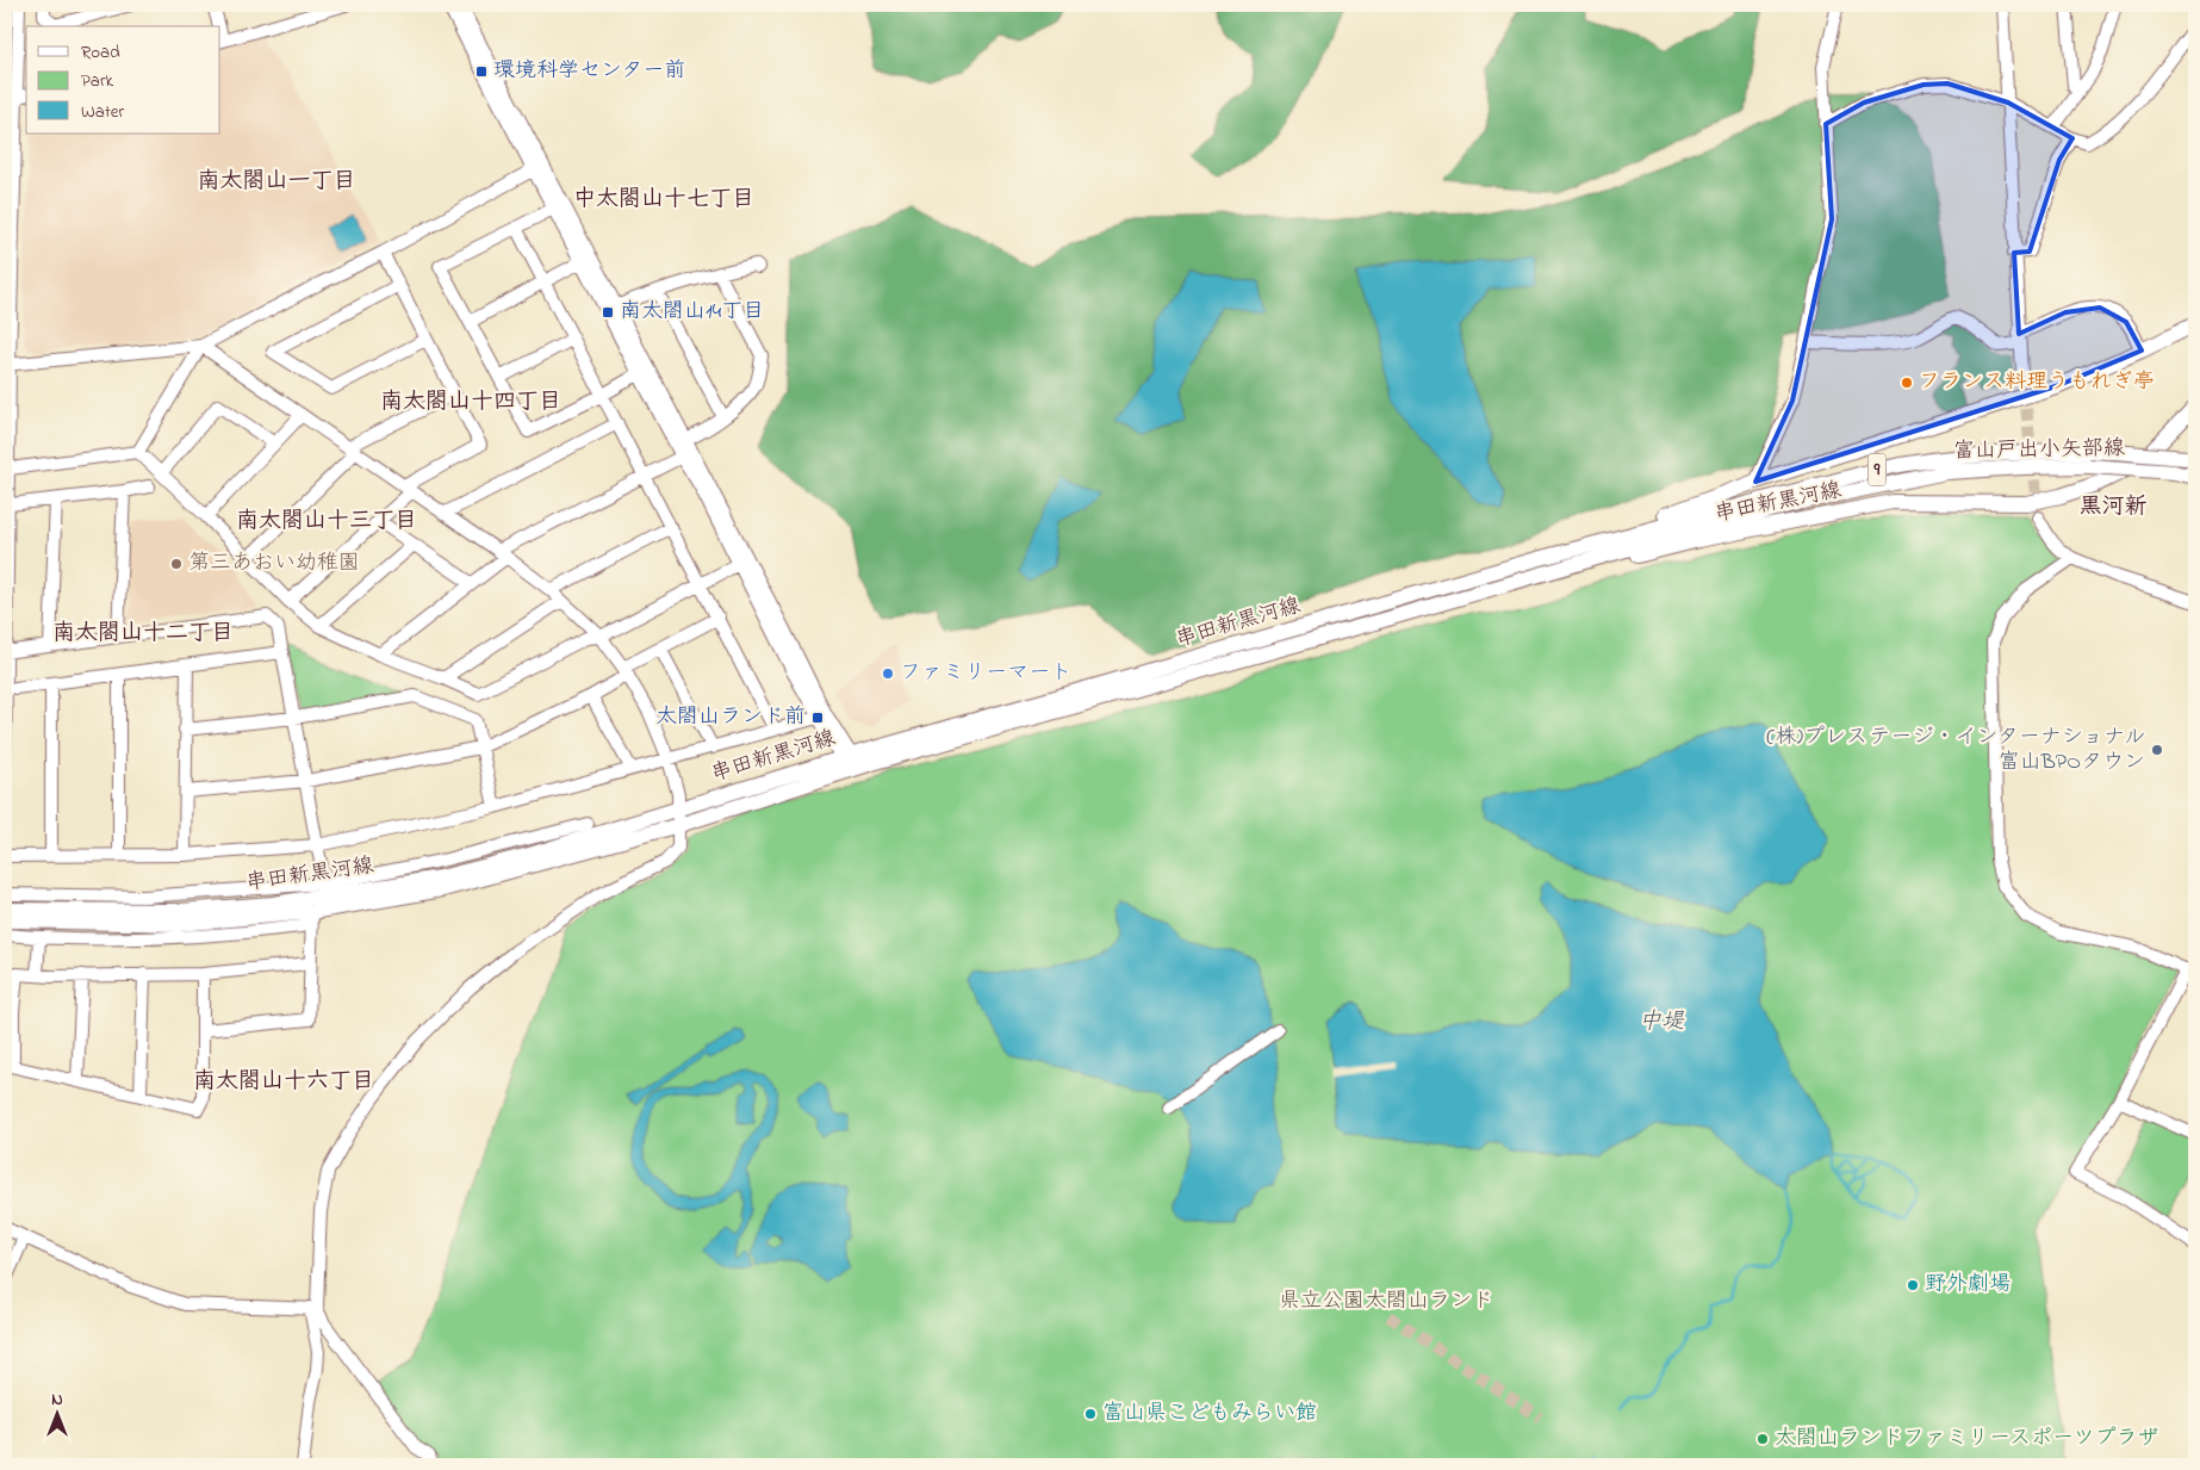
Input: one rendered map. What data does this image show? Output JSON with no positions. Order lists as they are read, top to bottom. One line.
{"streets":{"main road":["富山戸出小矢部線","9","串田新黒河線"]},"crossings":[["富山戸出小矢部線","串田新黒河線"]],"districts":["南太閤山一丁目","中太閤山十七丁目","南太閤山十四丁目","黒河新","南太閤山十三丁目","南太閤山十二丁目","南太閤山十六丁目"],"water":["中堤"],"parks":["県立公園太閤山ランド"],"places":{"transit":["環境科学センター前","南太閤山14丁目","太閤山ランド前"],"other":["フランス料理うもれぎ亭","第三あおい幼稚園","ファミリーマート","(株)プレステージ・インターナショナル 富山BPOタウン","野外劇場","富山県こどもみらい館","太閤山ランドファミリースポーツプラザ"]},"legend":["Road","Park","Water"],"north":"top"}
